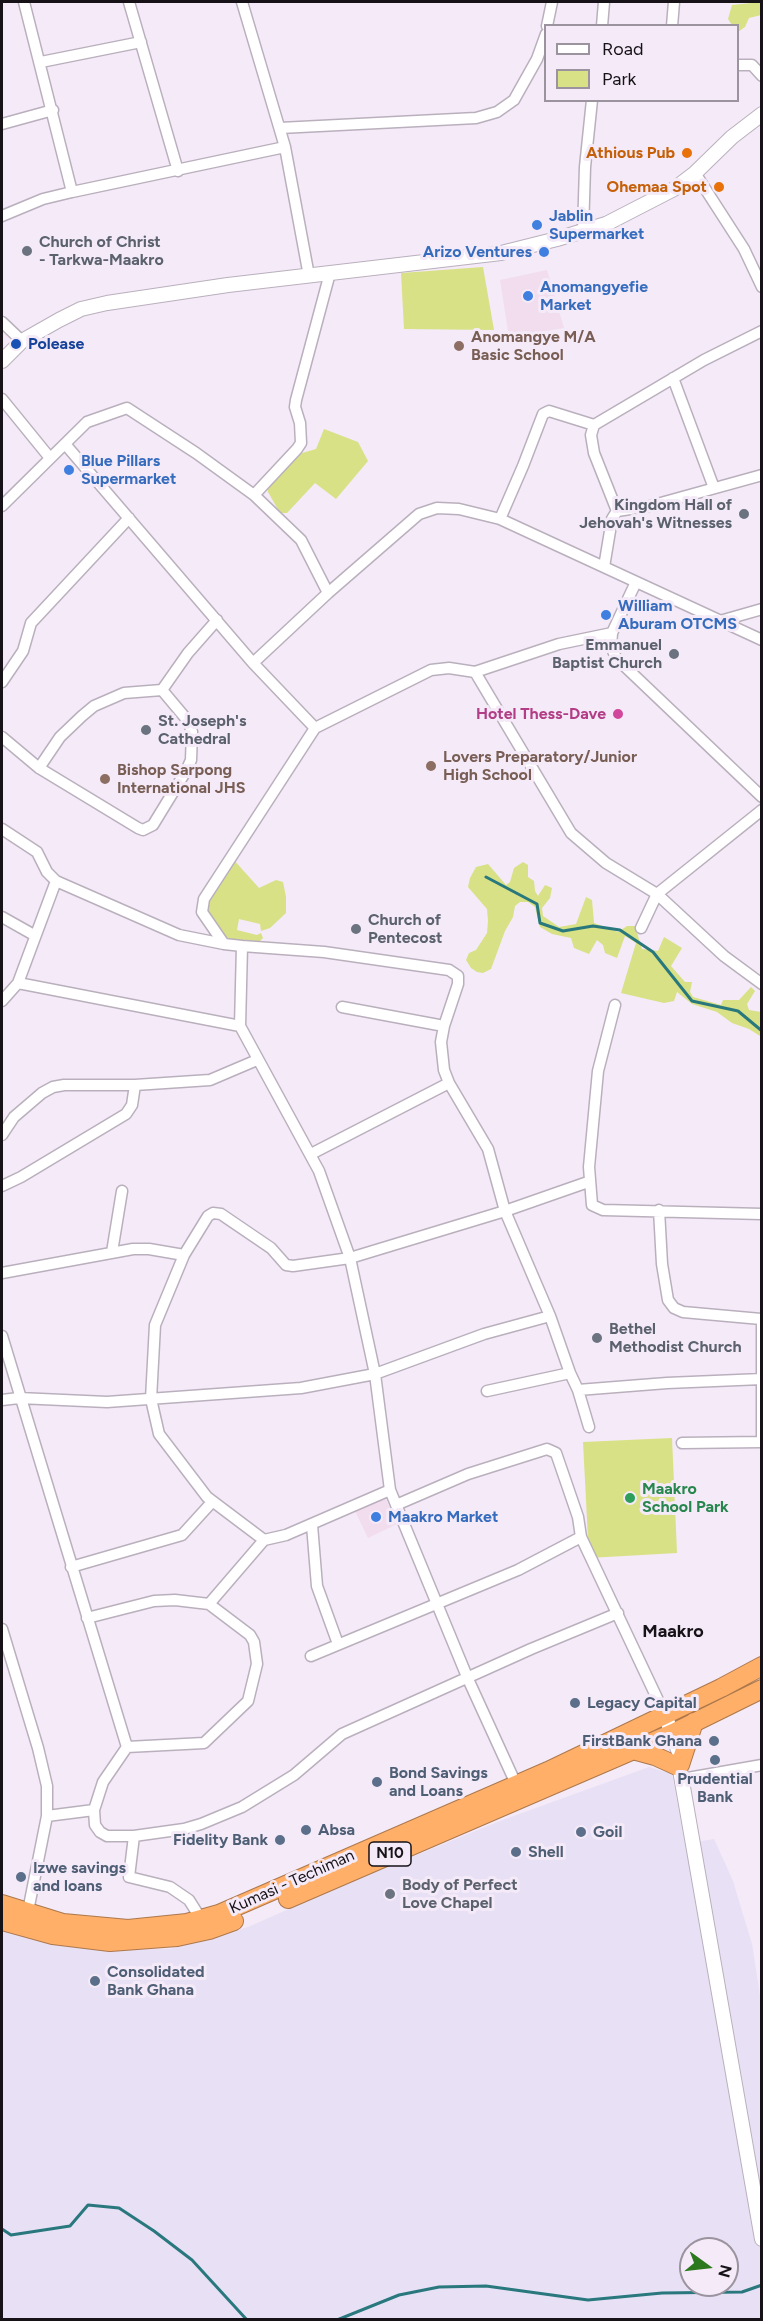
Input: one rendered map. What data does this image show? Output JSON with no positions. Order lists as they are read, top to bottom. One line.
{"streets":{"highway":["N10","Kumasi - Techiman"]},"crossings":[["N10","Kumasi - Techiman"]],"districts":["Maakro"],"places":["Athious Pub","Ohemaa Spot","Jablin Supermarket","Church of Christ - Tarkwa-Maakro","Arizo Ventures","Anomangyefie Market","Polease","Anomangye M/A Basic School","Blue Pillars Supermarket","Kingdom Hall of Jehovah's Witnesses","William Aburam OTCMS","Emmanuel Baptist Church","Hotel Thess-Dave","St. Joseph's Cathedral","Lovers Preparatory/Junior High School","Bishop Sarpong International JHS","Church of Pentecost","Bethel Methodist Church","Maakro School Park","Maakro Market","Legacy Capital","FirstBank Ghana","Prudential Bank","Bond Savings and Loans","Absa","Goil","Fidelity Bank","Shell","Izwe savings and loans","Body of Perfect Love Chapel","Consolidated Bank Ghana"],"legend":["Road","Park"],"north":"right"}
